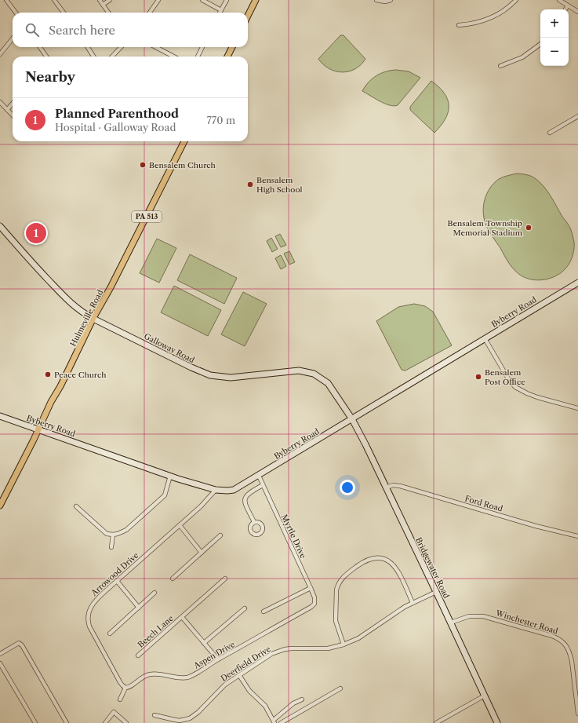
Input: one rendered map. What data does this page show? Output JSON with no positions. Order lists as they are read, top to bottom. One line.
{"streets":{"main road":["PA 513","Byberry Road","Hulmeville Road","Galloway Road","Bridgewater Road"],"street":["Ford Road","Myrtle Drive","Arrowood Drive","Winchester Road","Beech Lane","Aspen Drive","Deerfield Drive"]},"crossings":[["Byberry Road","Hulmeville Road"],["Byberry Road","Galloway Road"],["Byberry Road","Myrtle Drive"],["Byberry Road","Bridgewater Road"],["Byberry Road","Arrowood Drive"],["Hulmeville Road","Galloway Road"],["Galloway Road","Bridgewater Road"],["Ford Road","Bridgewater Road"],["Myrtle Drive","Aspen Drive"],["Bridgewater Road","Winchester Road"],["Bridgewater Road","Deerfield Drive"],["Arrowood Drive","Aspen Drive"],["Beech Lane","Aspen Drive"]],"places":["Bensalem Church","Bensalem High School","Bensalem Township Memorial Stadium","Peace Church","Bensalem Post Office"],"page":{"map_buttons":["+","−"],"search":"Search here","heading":"Nearby","list":[{"mark":"1","name":"Planned Parenthood","note":"Hospital · Galloway Road","value":"770 m"}],"pins":"1"}}
